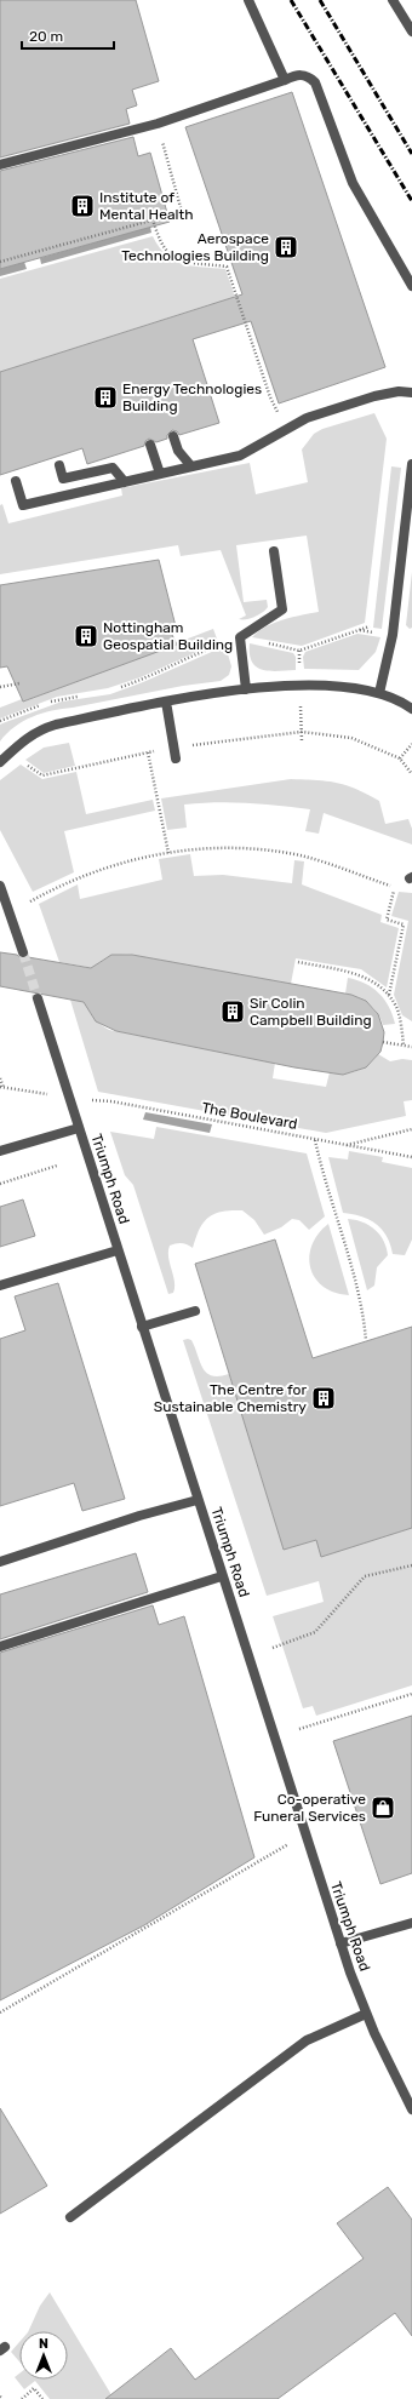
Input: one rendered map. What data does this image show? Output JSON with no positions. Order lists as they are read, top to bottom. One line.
{"streets":{"street":["Triumph Road"],"path":["The Boulevard"]},"places":{"building":["Institute of Mental Health","Aerospace Technologies Building","Energy Technologies Building","Nottingham Geospatial Building","Sir Colin Campbell Building","The Centre for Sustainable Chemistry"],"shop":["Co-operative Funeral Services"]},"scale_bar":"20 m","north":"top"}
